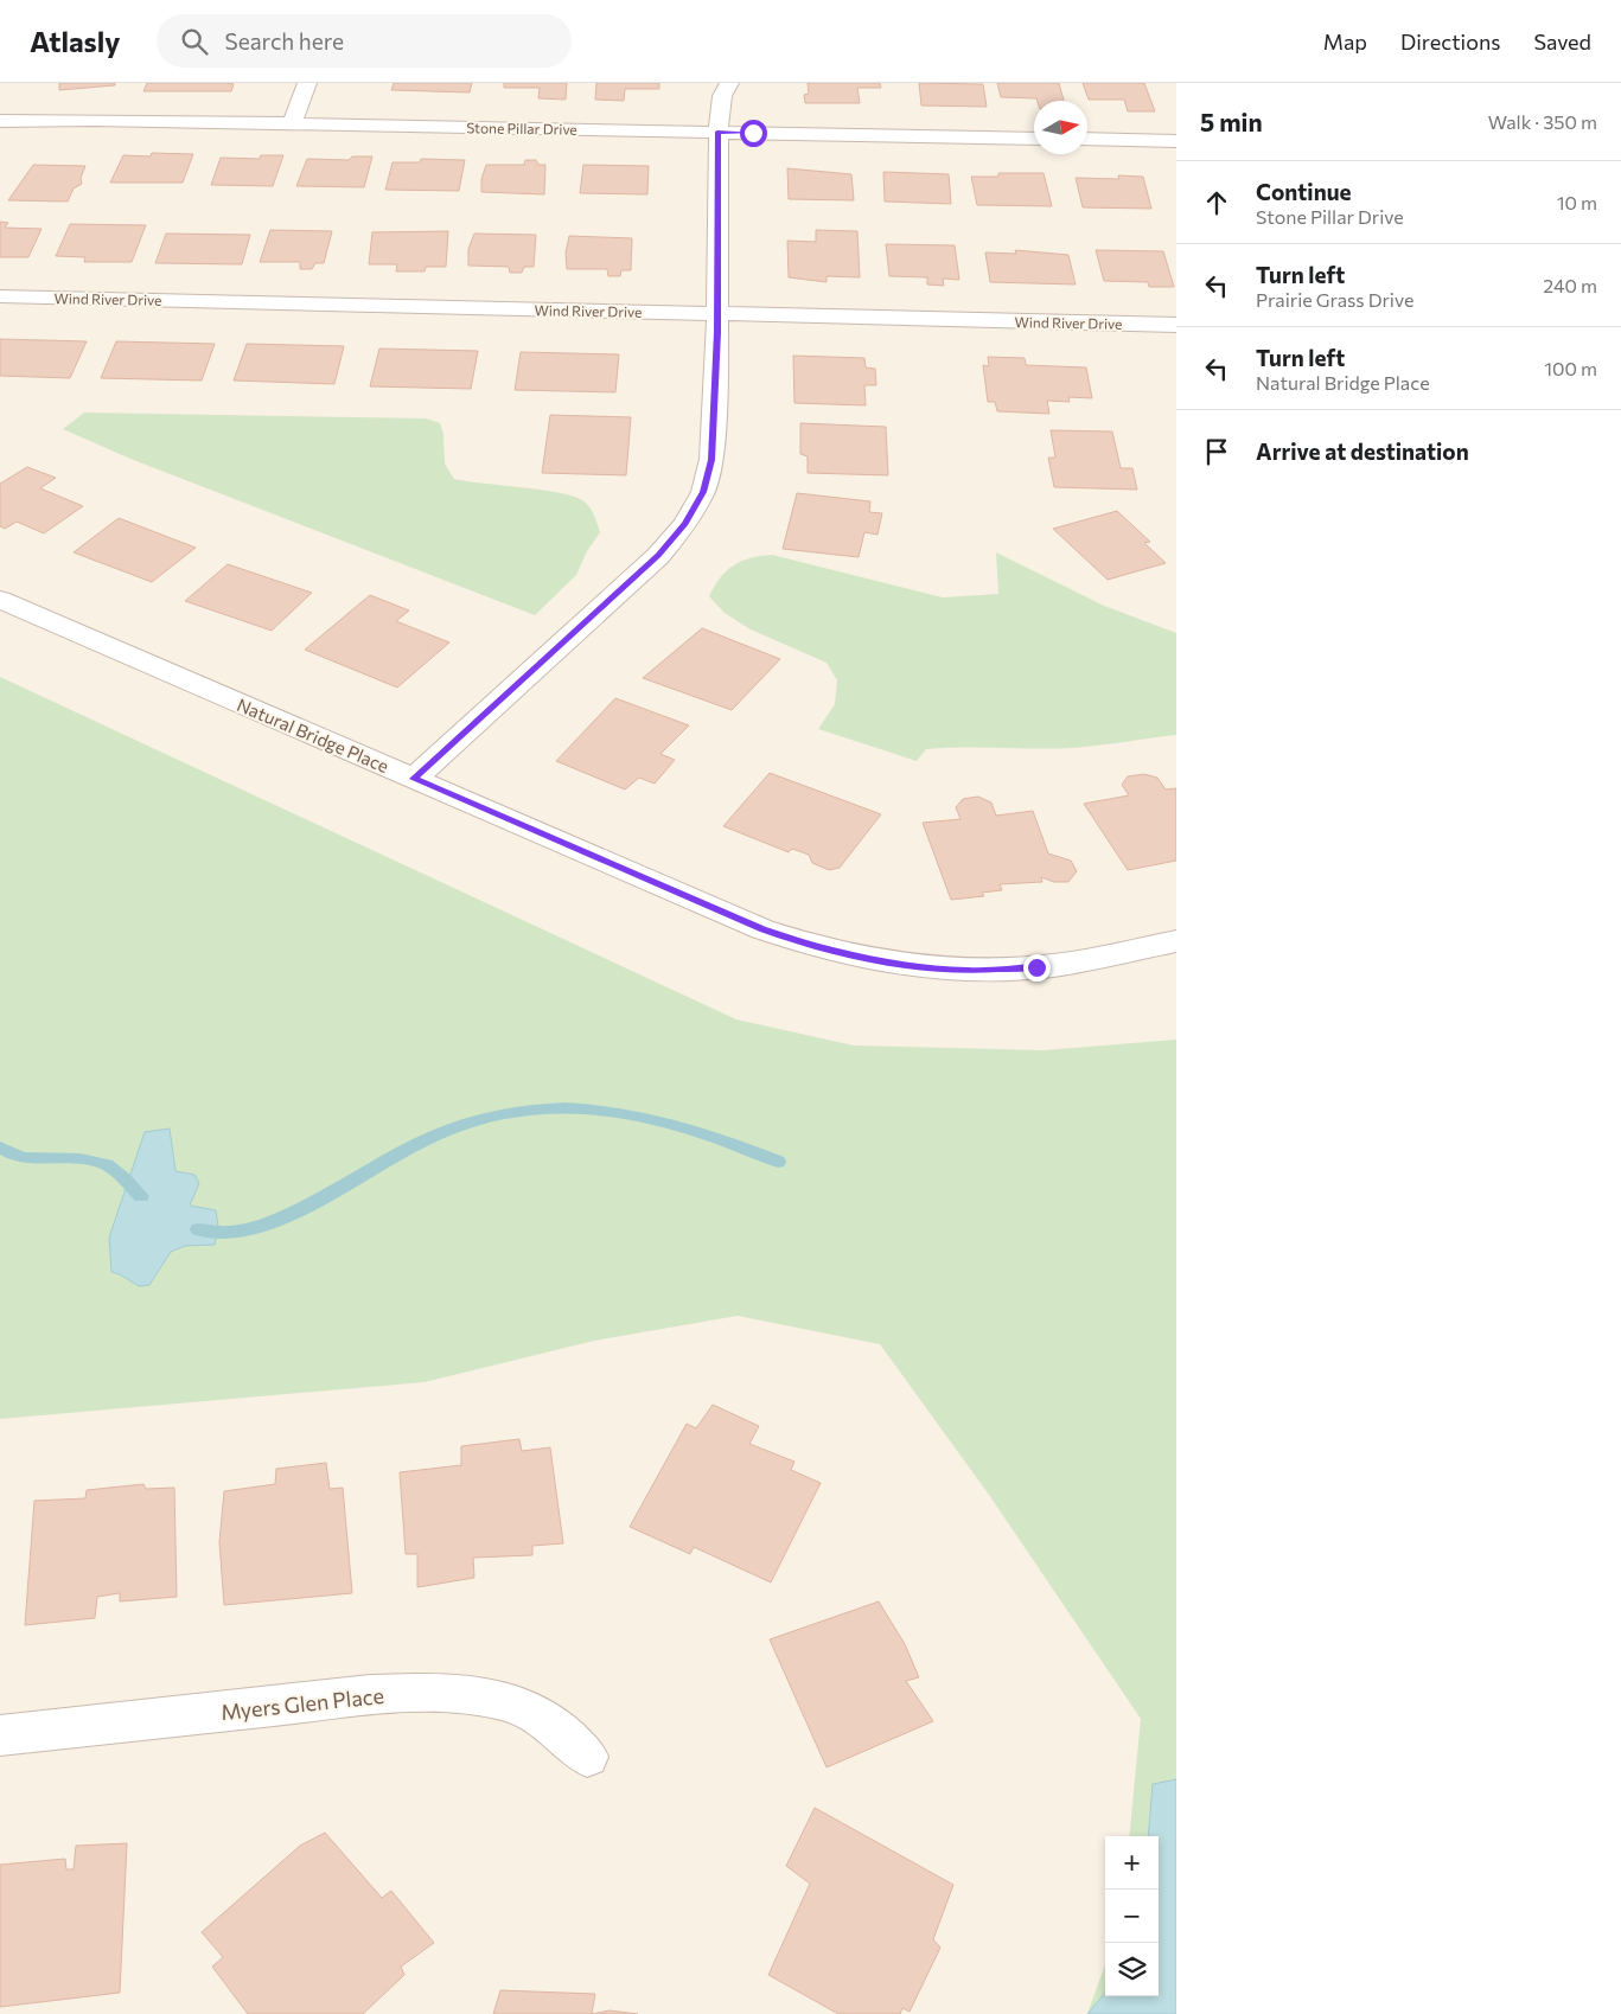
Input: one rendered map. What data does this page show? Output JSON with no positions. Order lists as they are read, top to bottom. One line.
{"streets":{"street":["Stone Pillar Drive","Wind River Drive","Natural Bridge Place","Myers Glen Place"]},"north":"right","page":{"header":"Atlasly","search":"Search here","nav":["Map","Directions","Saved"],"heading":["5 min","Walk · 350 m"],"list":[["Continue","Stone Pillar Drive","10 m"],["Turn left","Prairie Grass Drive","240 m"],["Turn left","Natural Bridge Place","100 m"],"Arrive at destination"],"map_buttons":["+","−"]}}
